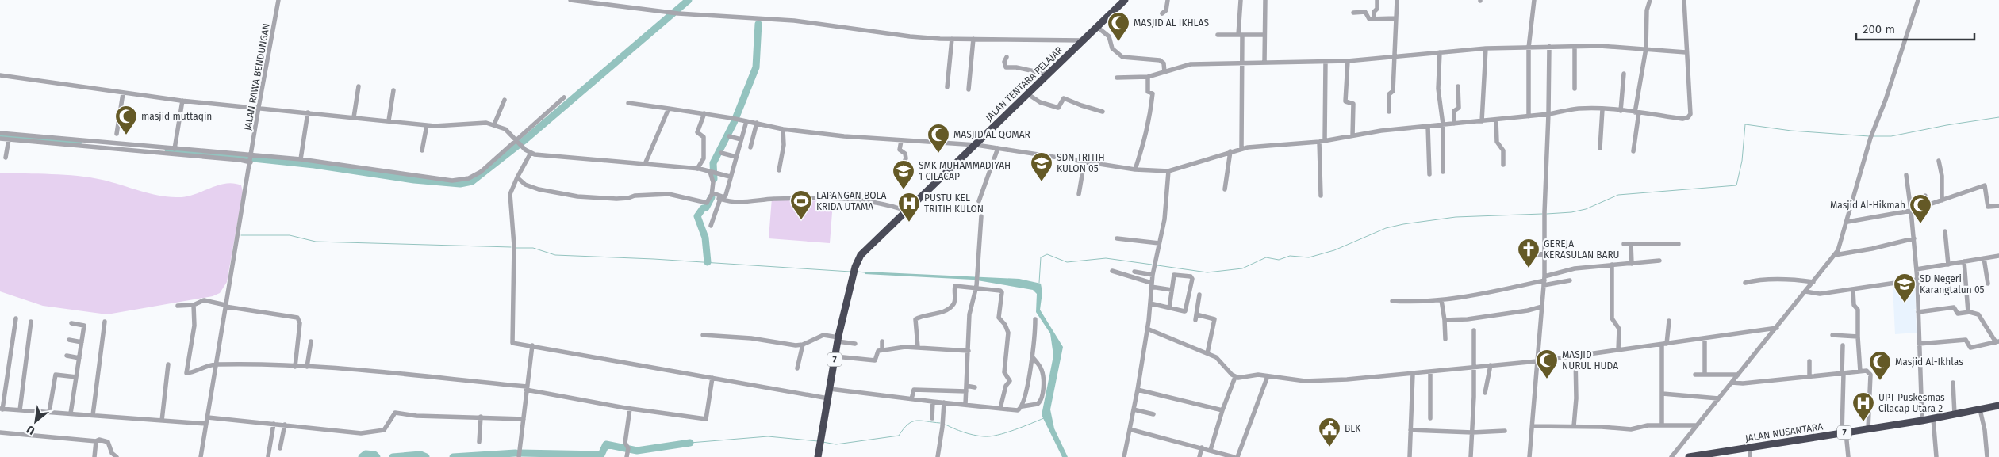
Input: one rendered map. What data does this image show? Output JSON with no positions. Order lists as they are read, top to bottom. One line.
{"streets":{"highway":["JALAN TENTARA PELAJAR","7","JALAN NUSANTARA"],"street":["JALAN RAWA BENDUNGAN"]},"crossings":[["JALAN TENTARA PELAJAR","7"]],"places":{"mosque":["MASJID AL IKHLAS","masjid muttaqin","MASJID AL QOMAR","Masjid Al-Hikmah","MASJID NURUL HUDA","Masjid Al-Ikhlas"],"school or university":["SDN TRITIH KULON 05","SMK MUHAMMADIYAH 1 CILACAP","SD Negeri Karangtalun 05"],"sports":["LAPANGAN BOLA KRIDA UTAMA"],"hospital":["PUSTU KEL TRITIH KULON","UPT Puskesmas Cilacap Utara 2"],"church":["GEREJA KERASULAN BARU"],"public building":["BLK"]},"scale_bar":"200 m","north":"bottom left"}
